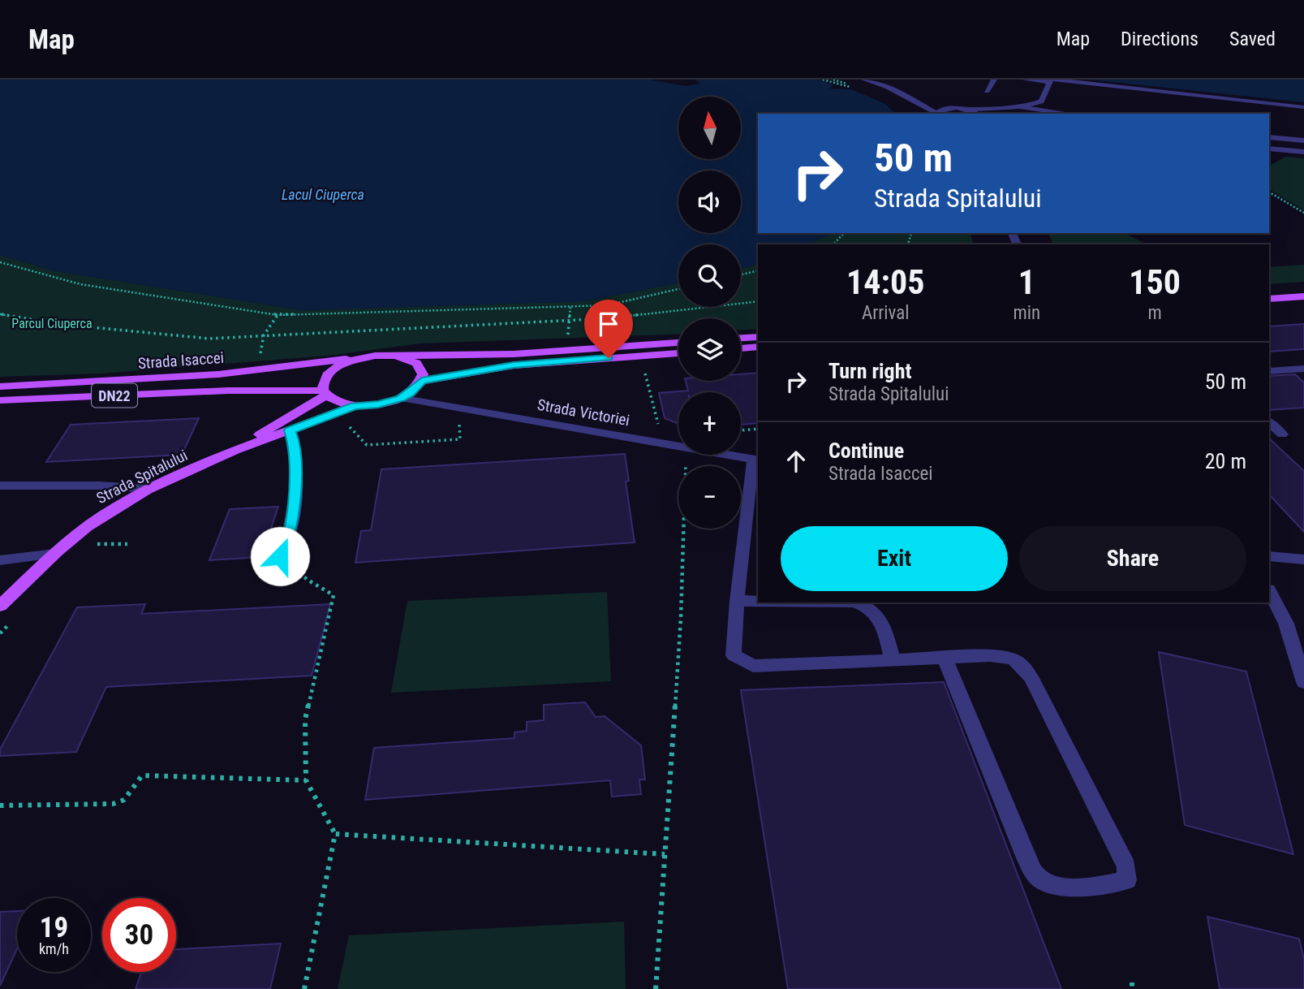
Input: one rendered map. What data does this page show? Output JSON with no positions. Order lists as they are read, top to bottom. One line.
{"streets":{"main road":["Strada Isaccei","DN22","Strada Spitalului"],"street":["Strada Victoriei"]},"crossings":[["Strada Isaccei","Strada Victoriei"],["Strada Isaccei","Strada Spitalului"]],"water":["Lacul Ciuperca"],"parks":["Parcul Ciuperca"],"north":"top","page":{"header":"Map","nav":["Map","Directions","Saved"],"map_buttons":["+","−"],"turn":["50 m","Strada Spitalului"],"eta":["14:05","Arrival","1","min","150","m"],"list":[{"name":"Turn right","note":"Strada Spitalului","value":"50 m"},{"name":"Continue","note":"Strada Isaccei","value":"20 m"}],"buttons":["Exit","Share"],"speed":"19 km/h","limit":"30"}}
